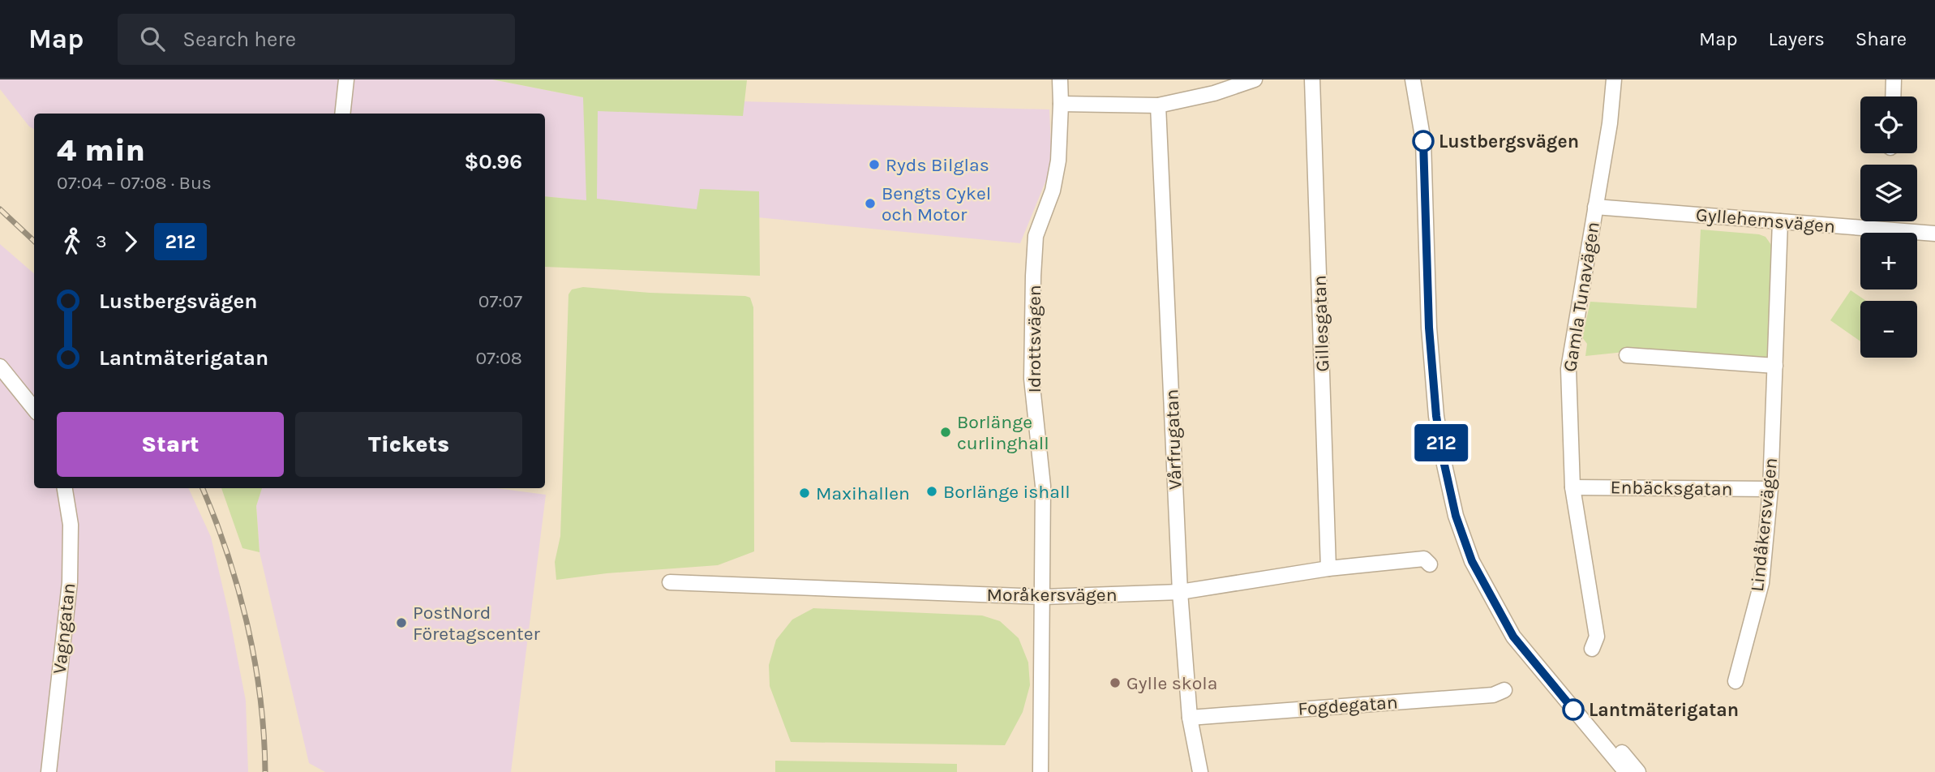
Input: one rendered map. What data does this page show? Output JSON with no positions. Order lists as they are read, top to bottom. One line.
{"streets":{"street":["Gyllehemsvägen","Gamla Tunavägen","Gillesgatan","Idrottsvägen","Vårfrugatan","Enbäcksgatan","Lindåkersvägen","Moråkersvägen","Vagngatan","Fogdegatan"]},"crossings":[["Gyllehemsvägen","Gamla Tunavägen"],["Gyllehemsvägen","Lindåkersvägen"],["Gamla Tunavägen","Enbäcksgatan"],["Gillesgatan","Moråkersvägen"],["Idrottsvägen","Moråkersvägen"],["Vårfrugatan","Moråkersvägen"],["Vårfrugatan","Fogdegatan"],["Enbäcksgatan","Lindåkersvägen"]],"places":["Lustbergsvägen","Ryds Bilglas","Bengts Cykel och Motor","Borlänge curlinghall","Borlänge ishall","Maxihallen","PostNord Företagscenter","Gylle skola","Lantmäterigatan"],"lines":["bus line 212"],"page":{"header":"Map","search":"Search here","nav":["Map","Layers","Share"],"on_map":"212","map_buttons":["+","−"],"heading":["4 min","07:04 – 07:08 · Bus","$0.96"],"legs":["3","212"],"list":[{"name":"Lustbergsvägen","value":"07:07"},{"name":"Lantmäterigatan","value":"07:08"}],"buttons":["Start","Tickets"]}}
